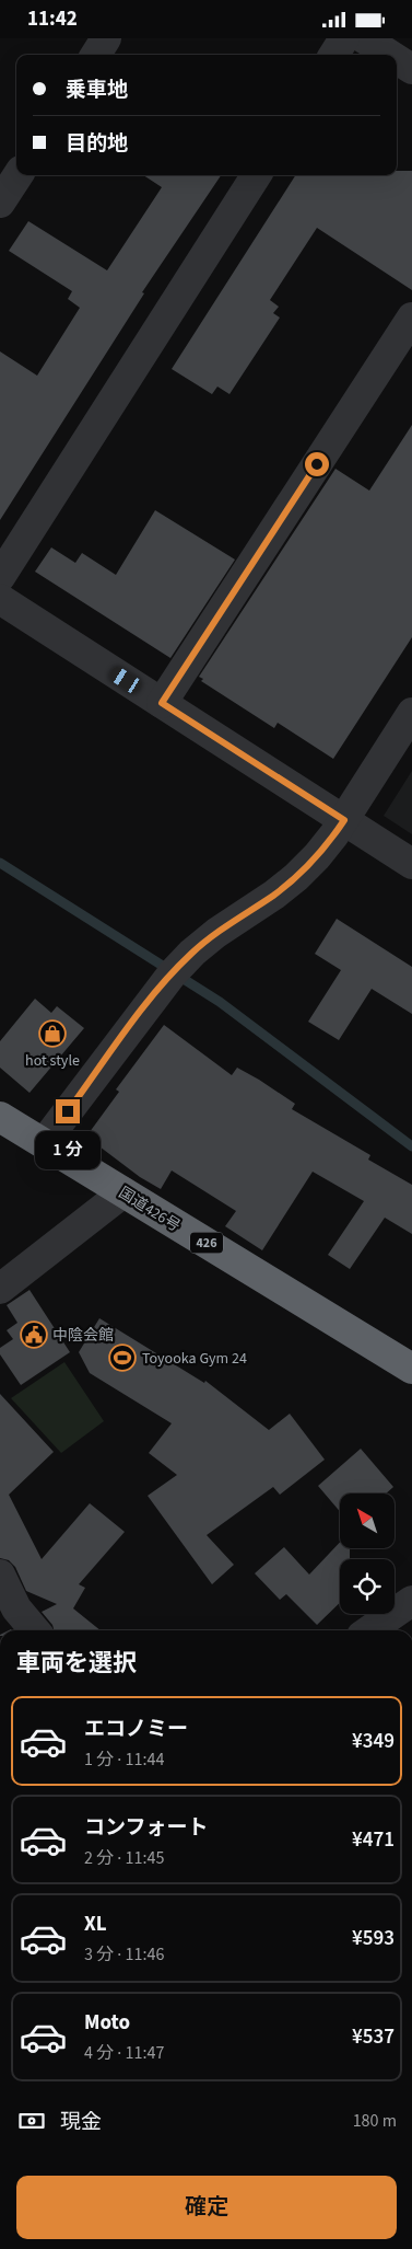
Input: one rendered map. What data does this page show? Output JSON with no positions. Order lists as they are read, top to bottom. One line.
{"streets":{"highway":["国道426号","426"]},"places":{"shop":["hot style"],"public building":["中陰会館"],"sports":["Toyooka Gym 24"]},"north":"top left","page":{"status":"11:42","banner":["乗車地","目的地"],"bubble":"1 分","heading":"車両を選択","list":[{"name":"エコノミー","note":"1 分 · 11:44","value":"¥349"},{"name":"コンフォート","note":"2 分 · 11:45","value":"¥471"},{"name":"XL","note":"3 分 · 11:46","value":"¥593"},{"name":"Moto","note":"4 分 · 11:47","value":"¥537"}],"pay":["現金","180 m"],"buttons":"確定"}}
